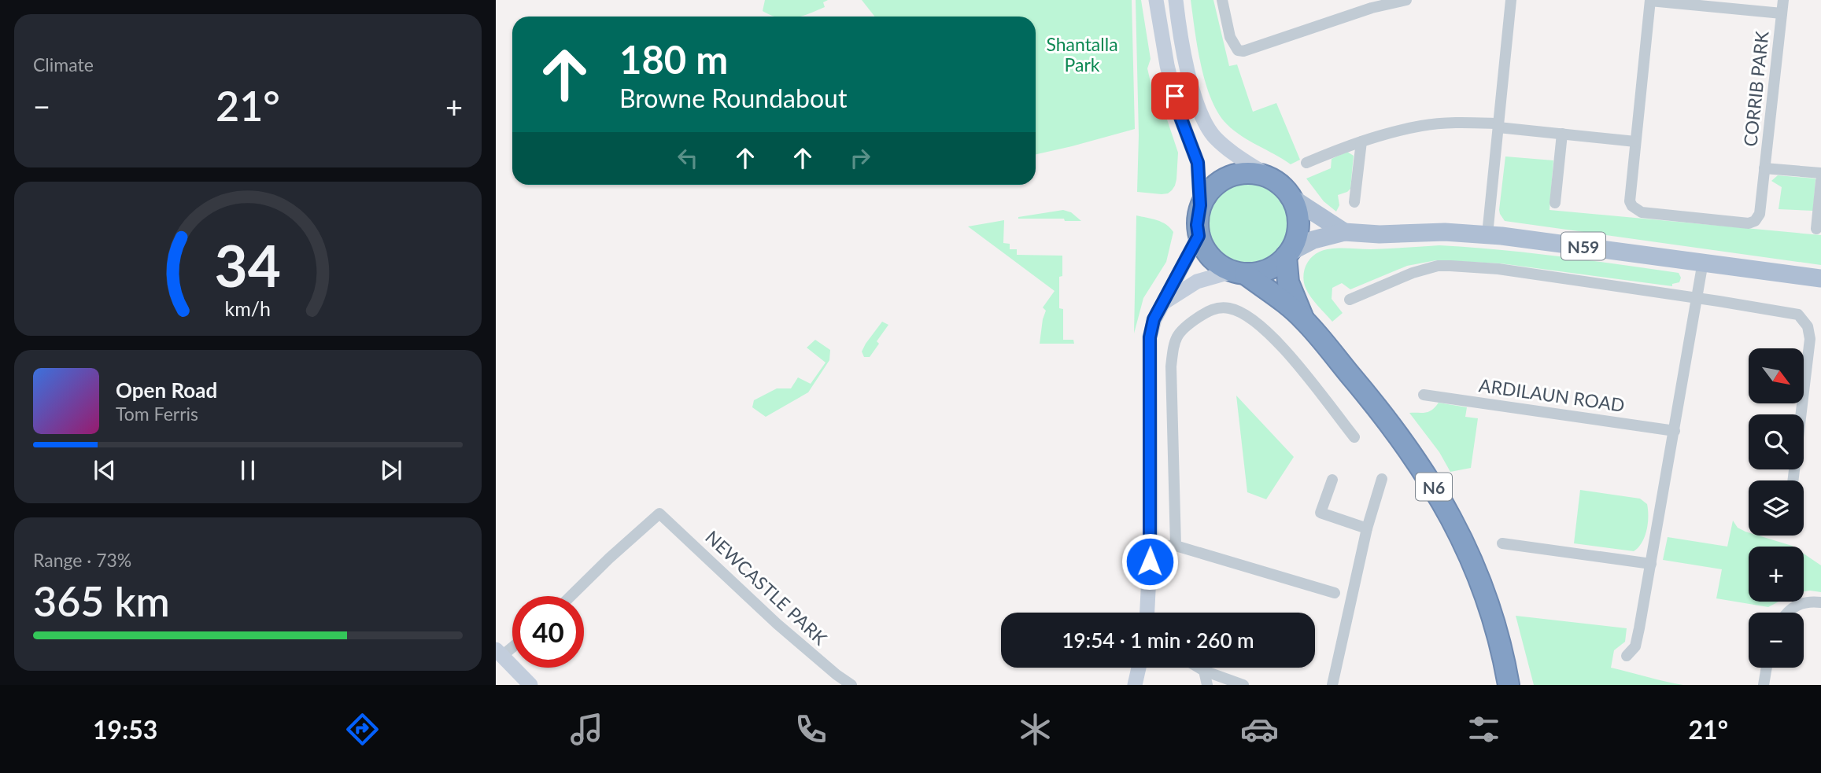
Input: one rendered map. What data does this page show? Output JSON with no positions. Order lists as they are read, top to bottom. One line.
{"streets":{"highway":["N6"],"main road":["N59"],"street":["CORRIB PARK","ARDILAUN ROAD","NEWCASTLE PARK"]},"crossings":[["N59","N6"]],"parks":["Shantalla Park"],"north":"bottom right","page":{"tile":["Climate",["Range · 73%","365 km"]],"turn":["180 m","Browne Roundabout"],"heat":["−","21°","+"],"map_buttons":["+","−"],"song":["Open Road","Tom Ferris"],"limit":"40","trip":"19:54 · 1 min · 260 m","tabs":["19:53","21°"],"gauge":["34","km/h"]}}
